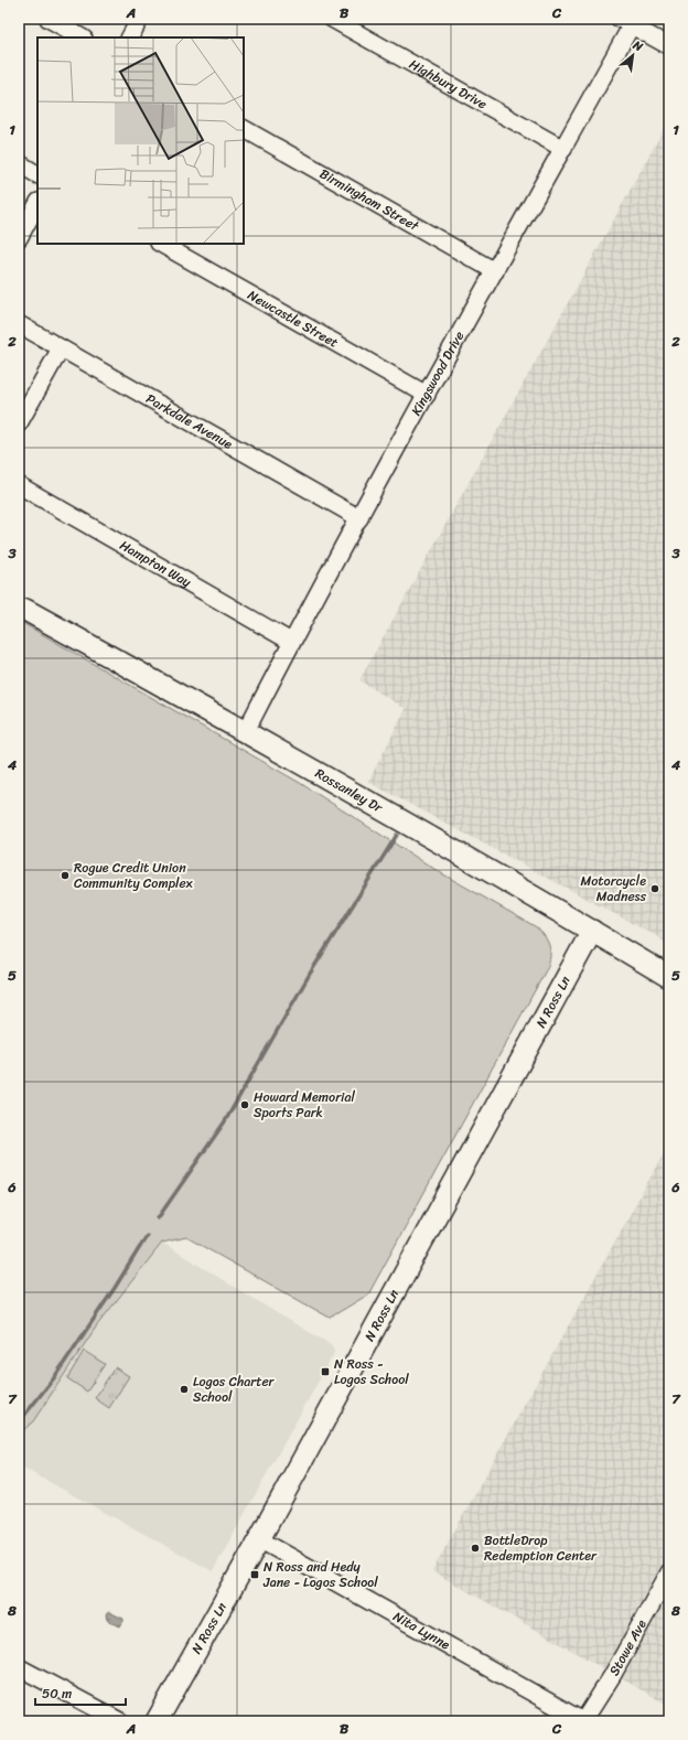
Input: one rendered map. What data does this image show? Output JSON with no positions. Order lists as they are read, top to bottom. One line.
{"streets":{"main road":["Rossanley Dr","N Ross Ln"],"street":["Highbury Drive","Birmingham Street","Newcastle Street","Kingswood Drive","Parkdale Avenue","Hampton Way","Nita Lynne","Stowe Ave"]},"crossings":[["Highbury Drive","Kingswood Drive"],["Birmingham Street","Kingswood Drive"],["Newcastle Street","Kingswood Drive"],["Kingswood Drive","Parkdale Avenue"],["Kingswood Drive","Hampton Way"],["Kingswood Drive","Rossanley Dr"],["Rossanley Dr","N Ross Ln"],["N Ross Ln","Nita Lynne"],["Nita Lynne","Stowe Ave"]],"places":{"other":["Rogue Credit Union Community Complex","Motorcycle Madness","Howard Memorial Sports Park","Logos Charter School","BottleDrop Redemption Center"],"transit":["N Ross - Logos School","N Ross and Hedy Jane - Logos School"]},"scale_bar":"50 m","north":"top right","grid":{"columns":["A","B","C"],"rows":["1","2","3","4","5","6","7","8"]}}
